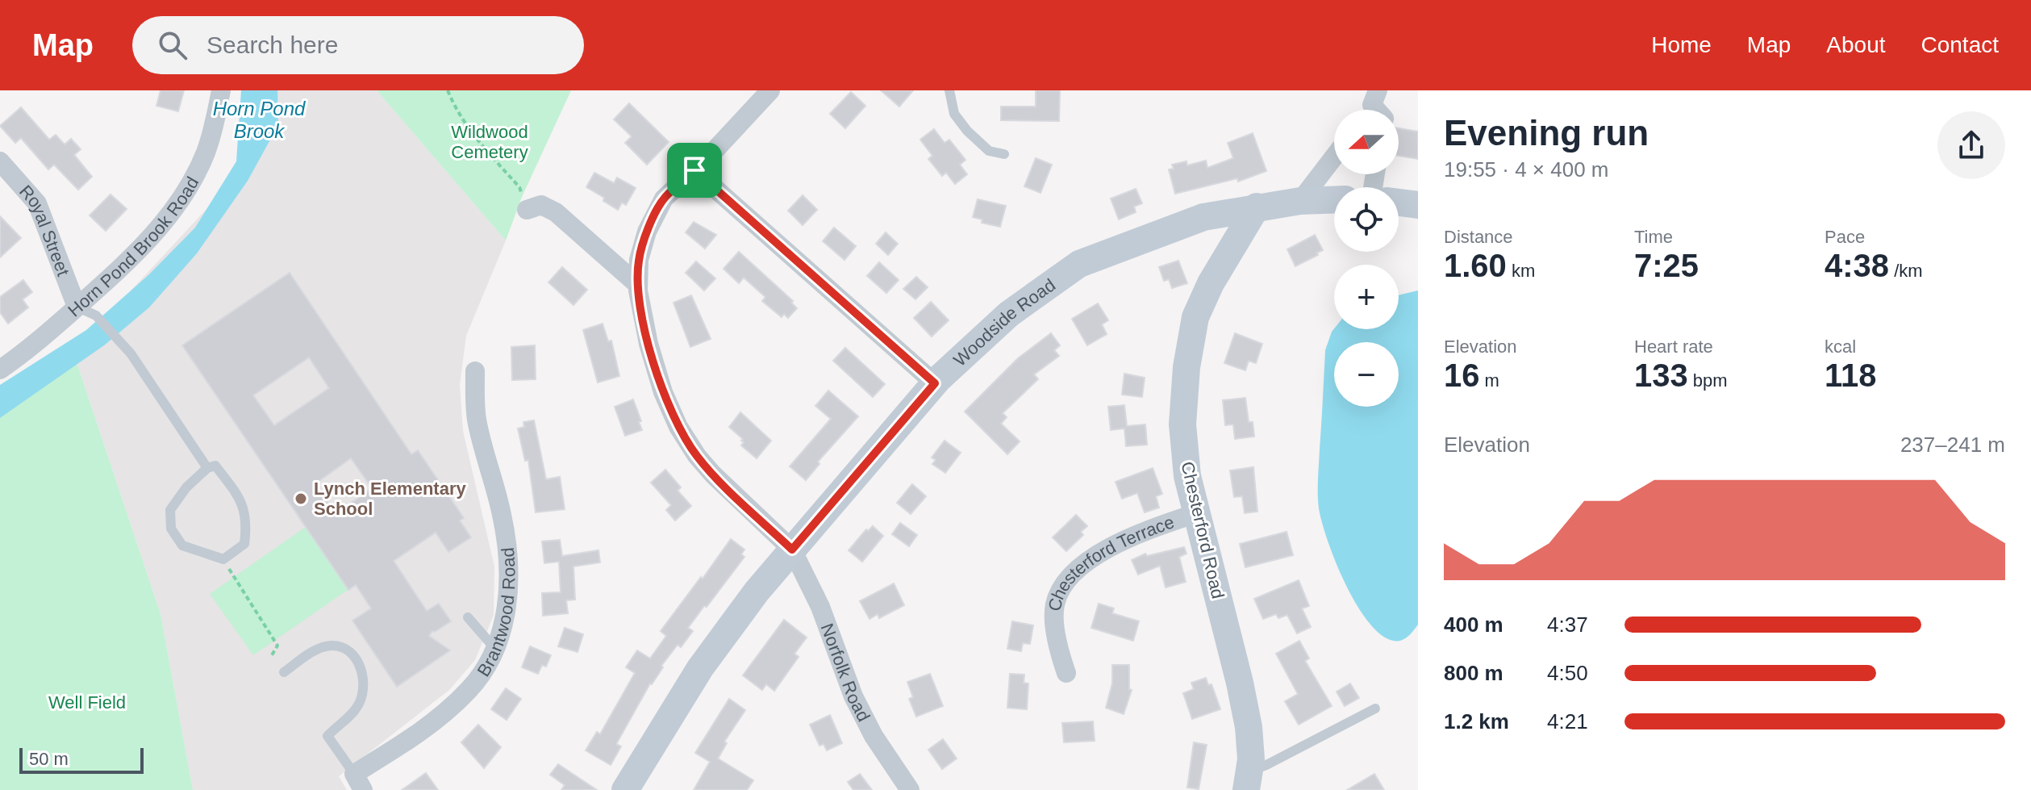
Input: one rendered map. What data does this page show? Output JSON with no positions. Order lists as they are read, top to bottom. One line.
{"streets":{"street":["Royal Street","Horn Pond Brook Road","Woodside Road","Chesterford Road","Chesterford Terrace","Brantwood Road","Norfolk Road"]},"crossings":[["Royal Street","Horn Pond Brook Road"],["Woodside Road","Chesterford Road"],["Woodside Road","Norfolk Road"],["Chesterford Road","Chesterford Terrace"]],"water":["Horn Pond Brook"],"parks":["Wildwood Cemetery","Well Field"],"places":["Lynch Elementary School"],"scale_bar":"50 m","north":"left","page":{"header":"Map","search":"Search here","nav":["Home","Map","About","Contact"],"heading":["Evening run","19:55 · 4 × 400 m"],"map_buttons":["+","−"],"stats":[["Distance","1.60 km"],["Time","7:25"],["Pace","4:38 /km"],["Elevation","16 m"],["Heart rate","133 bpm"],["kcal","118"]],"chart":["Elevation","237–241 m"],"list":[{"name":"400 m","note":"4:37"},{"name":"800 m","note":"4:50"},{"name":"1.2 km","note":"4:21"}],"scale":"50 m"}}
